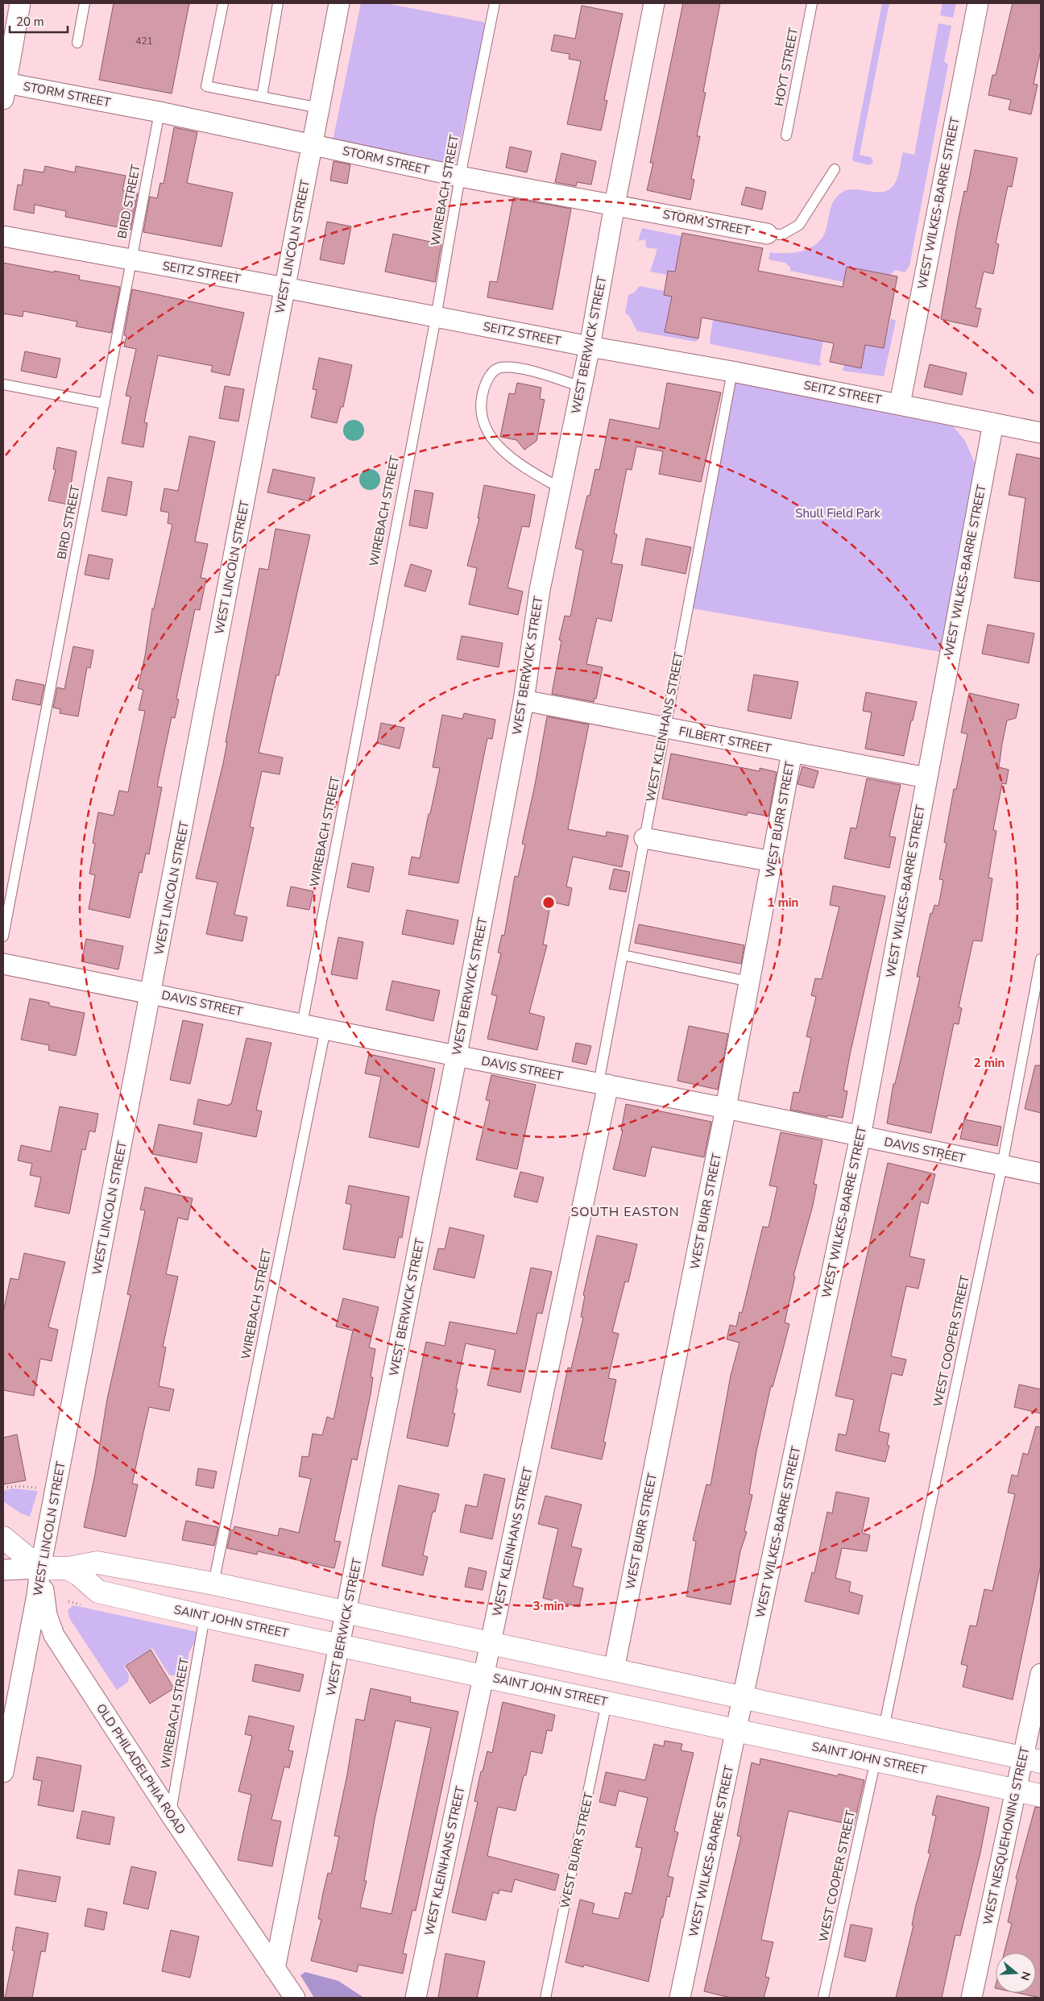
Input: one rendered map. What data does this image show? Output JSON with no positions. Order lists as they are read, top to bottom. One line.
{"streets":{"main road":["SAINT JOHN STREET"],"street":["STORM STREET","WEST WILKES-BARRE STREET","WEST LINCOLN STREET","SEITZ STREET","WEST BERWICK STREET","WEST KLEINHANS STREET","FILBERT STREET","WEST BURR STREET","DAVIS STREET","OLD PHILADELPHIA ROAD","WEST NESQUEHONING STREET"],"lane":["HOYT STREET","WIREBACH STREET","BIRD STREET","WEST COOPER STREET"]},"crossings":[["STORM STREET","WIREBACH STREET"],["STORM STREET","BIRD STREET"],["STORM STREET","WEST LINCOLN STREET"],["STORM STREET","WEST BERWICK STREET"],["WIREBACH STREET","SEITZ STREET"],["WIREBACH STREET","DAVIS STREET"],["WIREBACH STREET","SAINT JOHN STREET"],["WIREBACH STREET","OLD PHILADELPHIA ROAD"],["BIRD STREET","SEITZ STREET"],["WEST WILKES-BARRE STREET","SEITZ STREET"],["WEST WILKES-BARRE STREET","FILBERT STREET"],["WEST WILKES-BARRE STREET","DAVIS STREET"],["WEST WILKES-BARRE STREET","SAINT JOHN STREET"],["WEST LINCOLN STREET","SEITZ STREET"],["WEST LINCOLN STREET","DAVIS STREET"],["WEST LINCOLN STREET","OLD PHILADELPHIA ROAD"],["SEITZ STREET","WEST BERWICK STREET"],["SEITZ STREET","WEST KLEINHANS STREET"],["WEST BERWICK STREET","FILBERT STREET"],["WEST BERWICK STREET","DAVIS STREET"],["WEST BERWICK STREET","SAINT JOHN STREET"],["WEST BERWICK STREET","OLD PHILADELPHIA ROAD"],["WEST KLEINHANS STREET","FILBERT STREET"],["WEST KLEINHANS STREET","DAVIS STREET"],["WEST KLEINHANS STREET","SAINT JOHN STREET"],["FILBERT STREET","WEST BURR STREET"],["WEST BURR STREET","DAVIS STREET"],["WEST BURR STREET","SAINT JOHN STREET"],["DAVIS STREET","WEST COOPER STREET"],["WEST COOPER STREET","SAINT JOHN STREET"],["SAINT JOHN STREET","WEST NESQUEHONING STREET"]],"districts":["SOUTH EASTON"],"parks":["Shull Field Park"],"house_numbers":["421"],"scale_bar":"20 m","north":"right","rings":["1 min","2 min","3 min"]}
